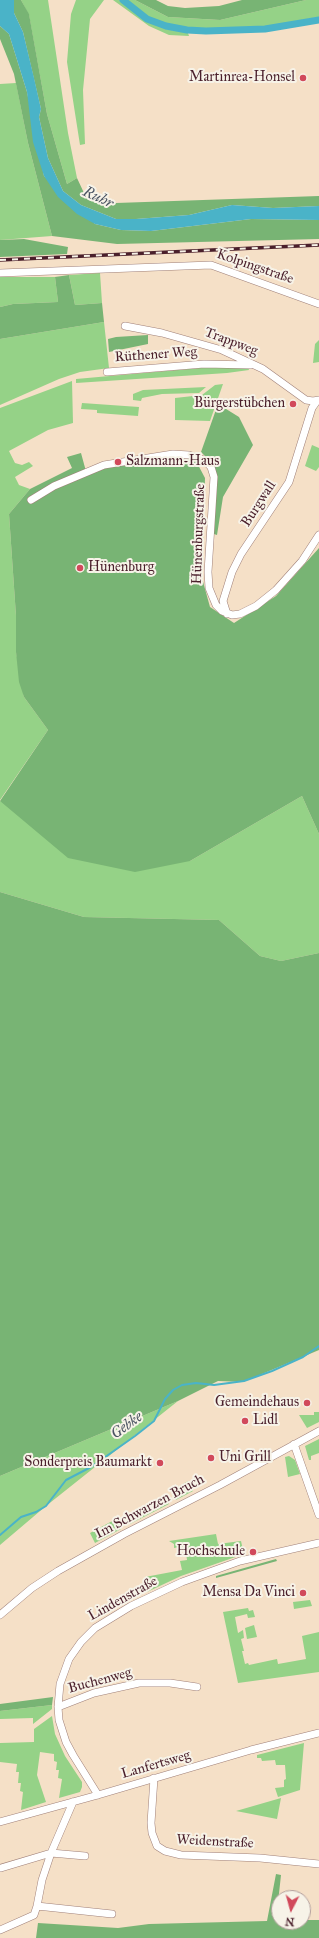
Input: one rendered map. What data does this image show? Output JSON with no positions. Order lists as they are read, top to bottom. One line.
{"streets":{"street":["Kolpingstraße","Trappweg","Rüthener Weg","Burgwall","Hünenburgstraße","Im Schwarzen Bruch","Lindenstraße","Buchenweg","Lanfertsweg","Weidenstraße"]},"crossings":[["Trappweg","Rüthener Weg"],["Trappweg","Burgwall"],["Lindenstraße","Buchenweg"],["Lindenstraße","Lanfertsweg"],["Lanfertsweg","Weidenstraße"]],"water":["Ruhr","Gebke"],"places":["Martinrea-Honsel","Bürgerstübchen","Salzmann-Haus","Hünenburg","Gemeindehaus","Lidl","Uni Grill","Sonderpreis Baumarkt","Hochschule","Mensa Da Vinci"],"north":"bottom"}
